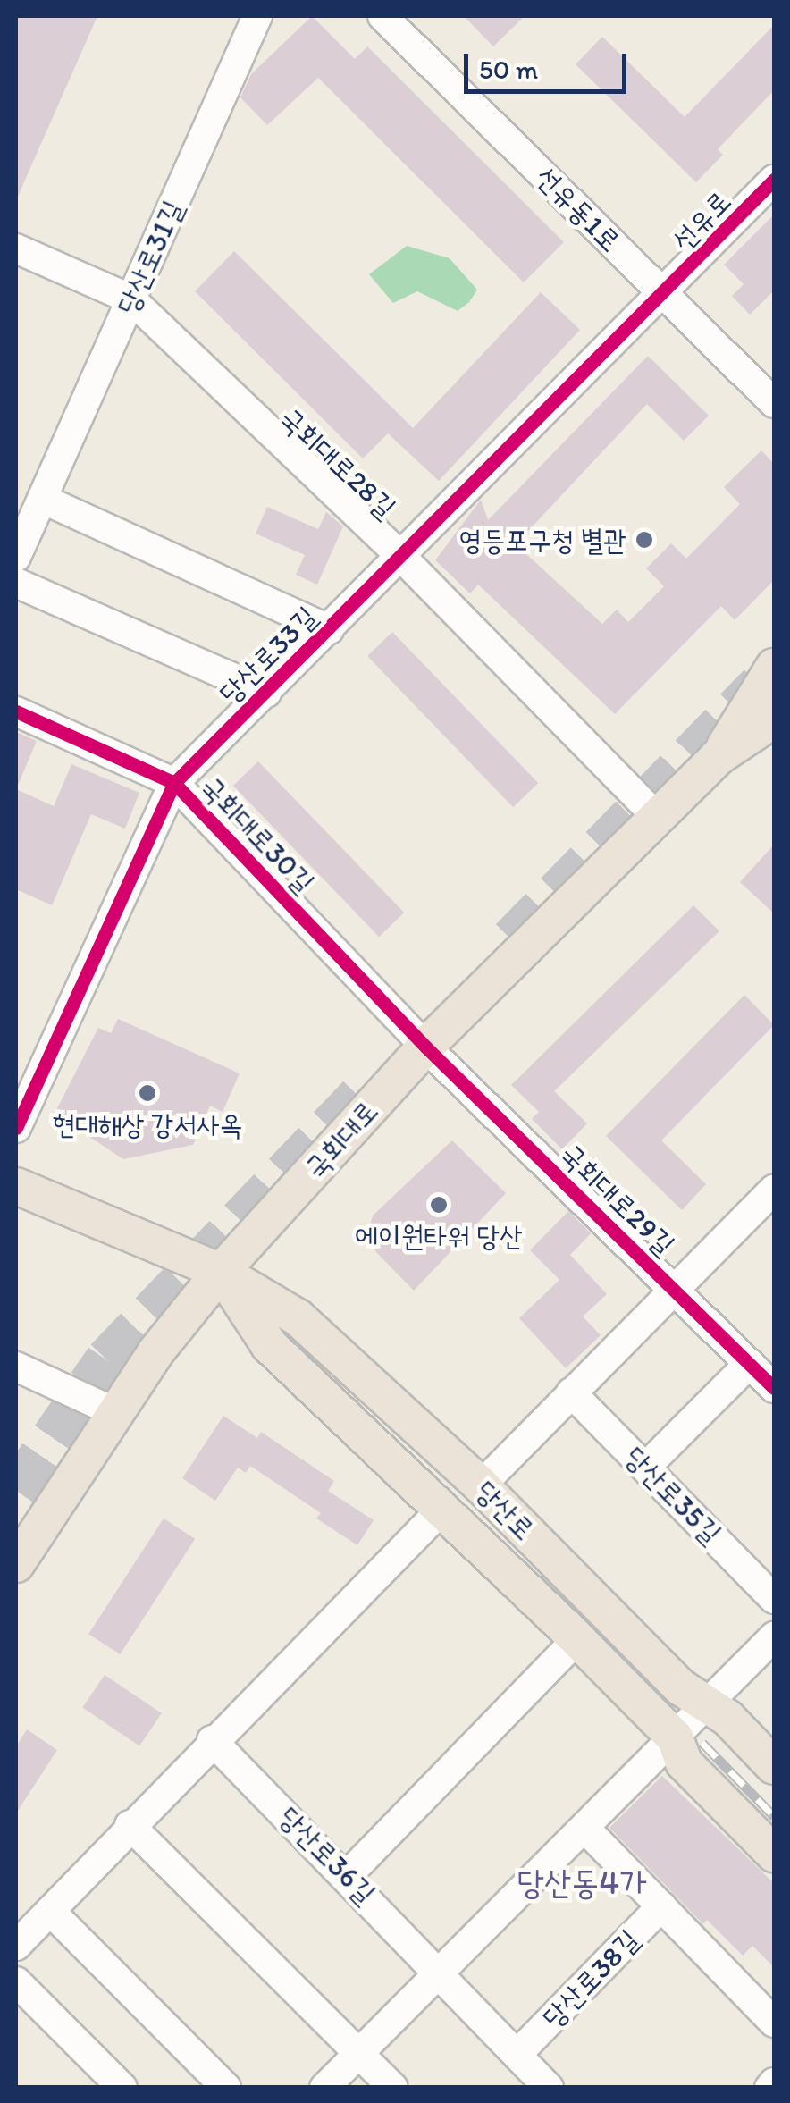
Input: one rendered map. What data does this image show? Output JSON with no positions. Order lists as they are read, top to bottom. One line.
{"streets":{"main road":["국회대로","당산로"],"street":["선유동1로","선유로","당산로31길","국회대로28길","당산로33길","국회대로30길","국회대로29길","당산로35길","당산로36길","당산로38길"]},"crossings":[["선유동1로","선유로"],["선유동1로","당산로33길"],["선유로","당산로33길"],["당산로31길","국회대로28길"],["국회대로28길","당산로33길"],["국회대로28길","국회대로"],["당산로33길","국회대로30길"],["국회대로30길","국회대로"],["국회대로30길","국회대로29길"],["국회대로","국회대로29길"],["국회대로","당산로"],["당산로36길","당산로38길"]],"districts":["당산동4가"],"places":["영등포구청 별관","현대해상 강서사옥","에이원타워 당산"],"scale_bar":"50 m"}
